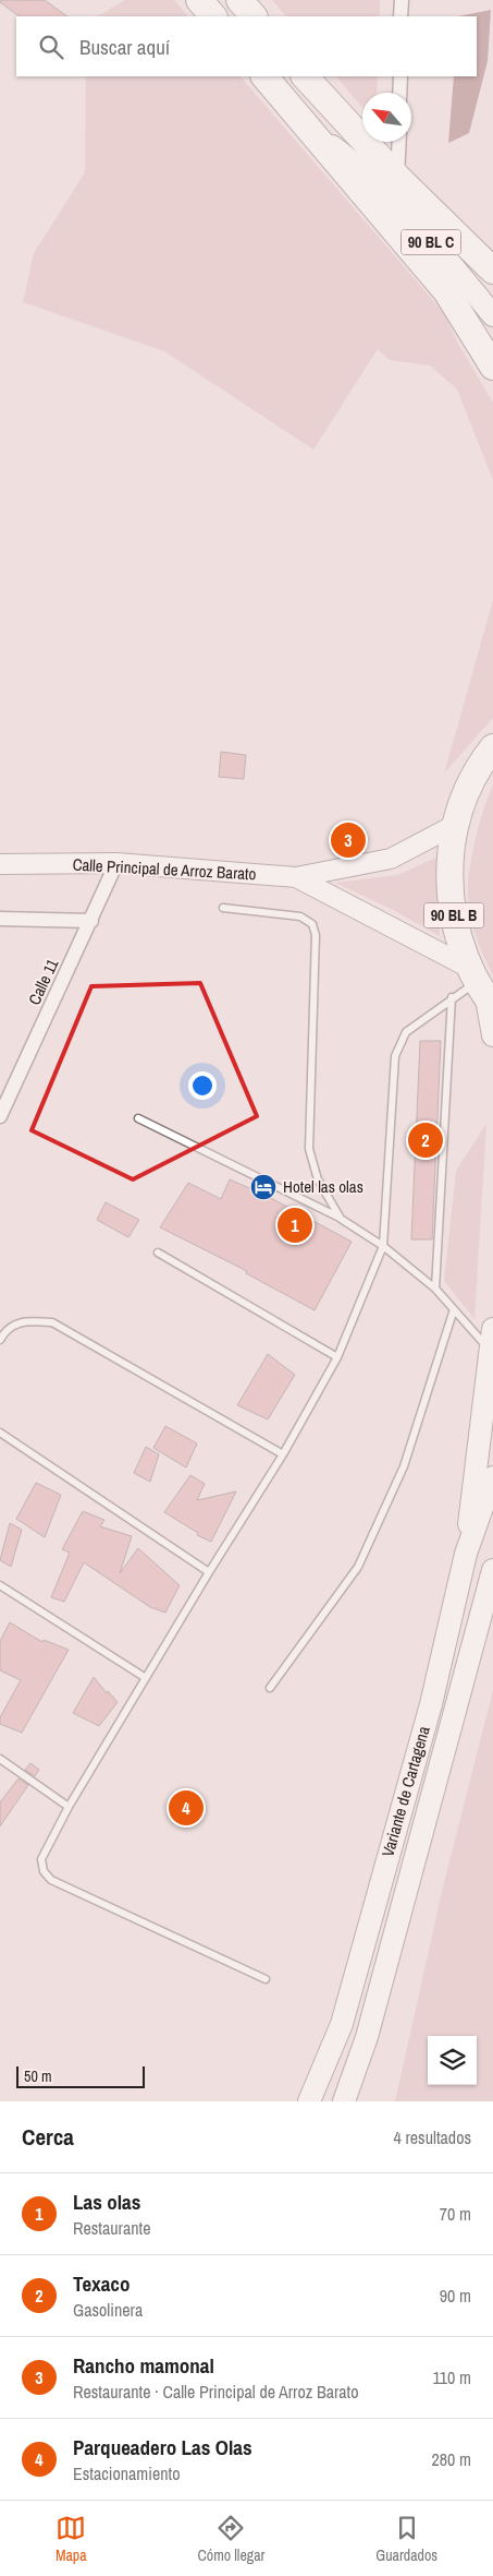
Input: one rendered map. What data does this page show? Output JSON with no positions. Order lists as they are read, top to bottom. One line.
{"streets":{"highway":["90 BL C","90 BL B"],"main road":["Variante de Cartagena"],"street":["Calle Principal de Arroz Barato","Calle 11"]},"crossings":[["Calle Principal de Arroz Barato","90 BL B"],["Calle Principal de Arroz Barato","Calle 11"]],"places":{"hotel":["Hotel las olas"]},"scale_bar":"50 m","north":"top left","page":{"search":"Buscar aquí","pins":["3","2","1","4"],"scale":"50 m","heading":["Cerca","4 resultados"],"list":[{"mark":"1","name":"Las olas","note":"Restaurante","value":"70 m"},{"mark":"2","name":"Texaco","note":"Gasolinera","value":"90 m"},{"mark":"3","name":"Rancho mamonal","note":"Restaurante · Calle Principal de Arroz Barato","value":"110 m"},{"mark":"4","name":"Parqueadero Las Olas","note":"Estacionamiento","value":"280 m"}],"nav":["Mapa","Cómo llegar","Guardados"]}}
